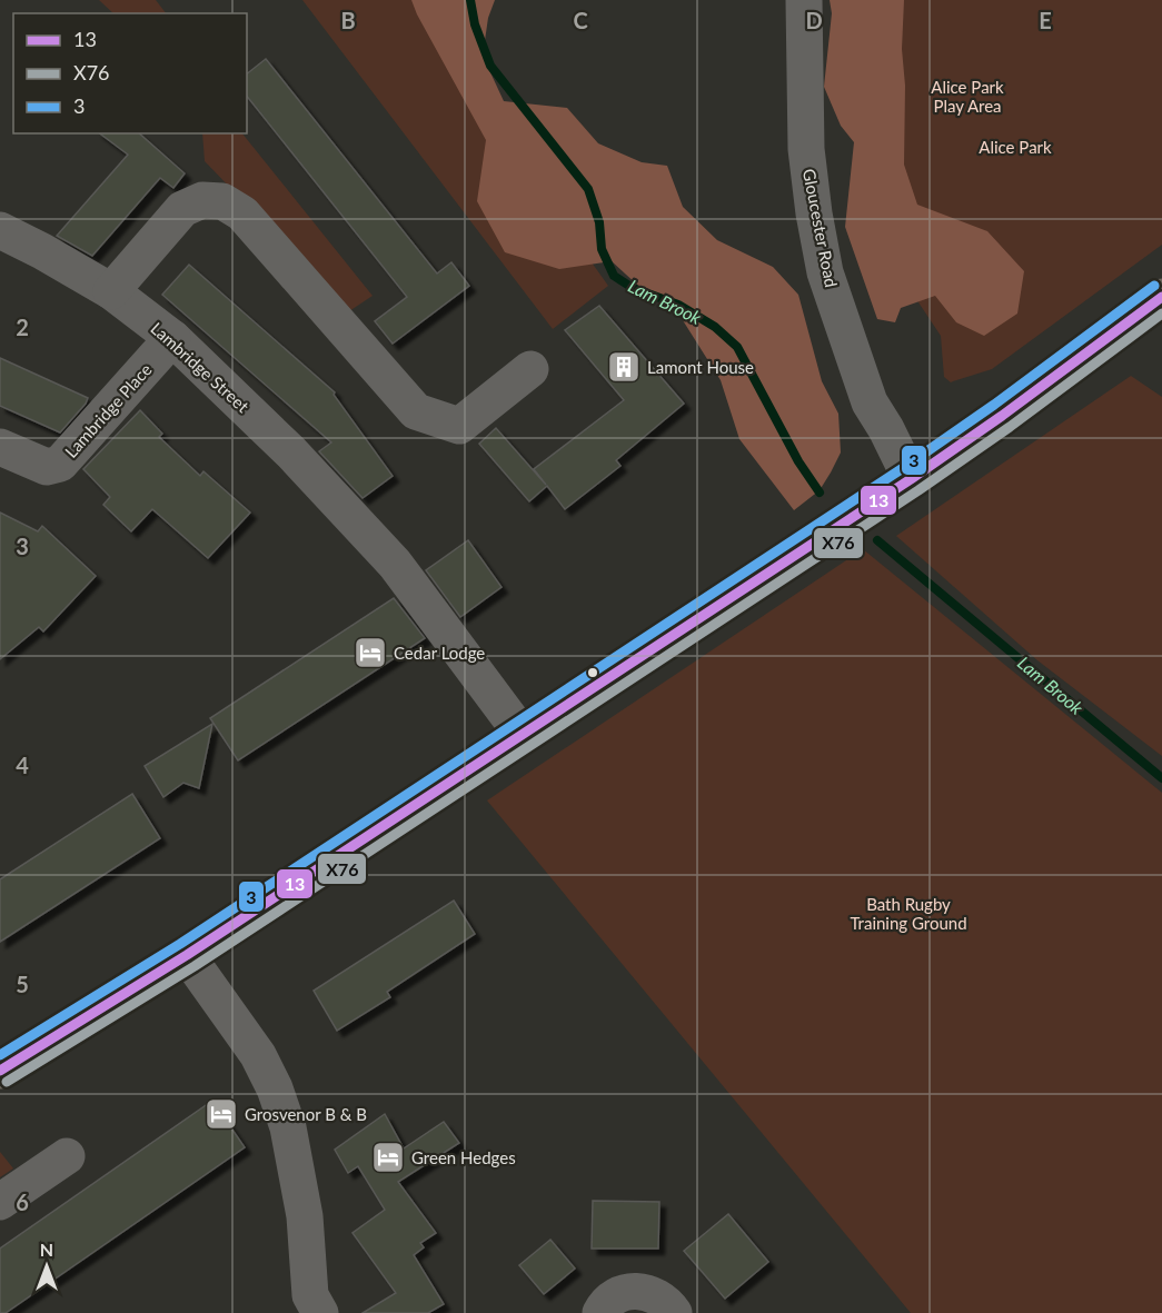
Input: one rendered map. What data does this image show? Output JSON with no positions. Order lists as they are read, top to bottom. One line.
{"streets":{"street":["Gloucester Road","Lambridge Street","Lambridge Place"]},"crossings":[["Lambridge Street","Lambridge Place"]],"water":["Lam Brook"],"parks":["Alice Park Play Area","Alice Park","Bath Rugby Training Ground"],"places":{"building":["Lamont House"],"hotel":["Cedar Lodge","Grosvenor B & B","Green Hedges"]},"lines":["transit line 3","transit line 13","transit line X76"],"legend":["13","X76","3"],"north":"top","grid":{"columns":["B","C","D","E"],"rows":["2","3","4","5","6"]}}
